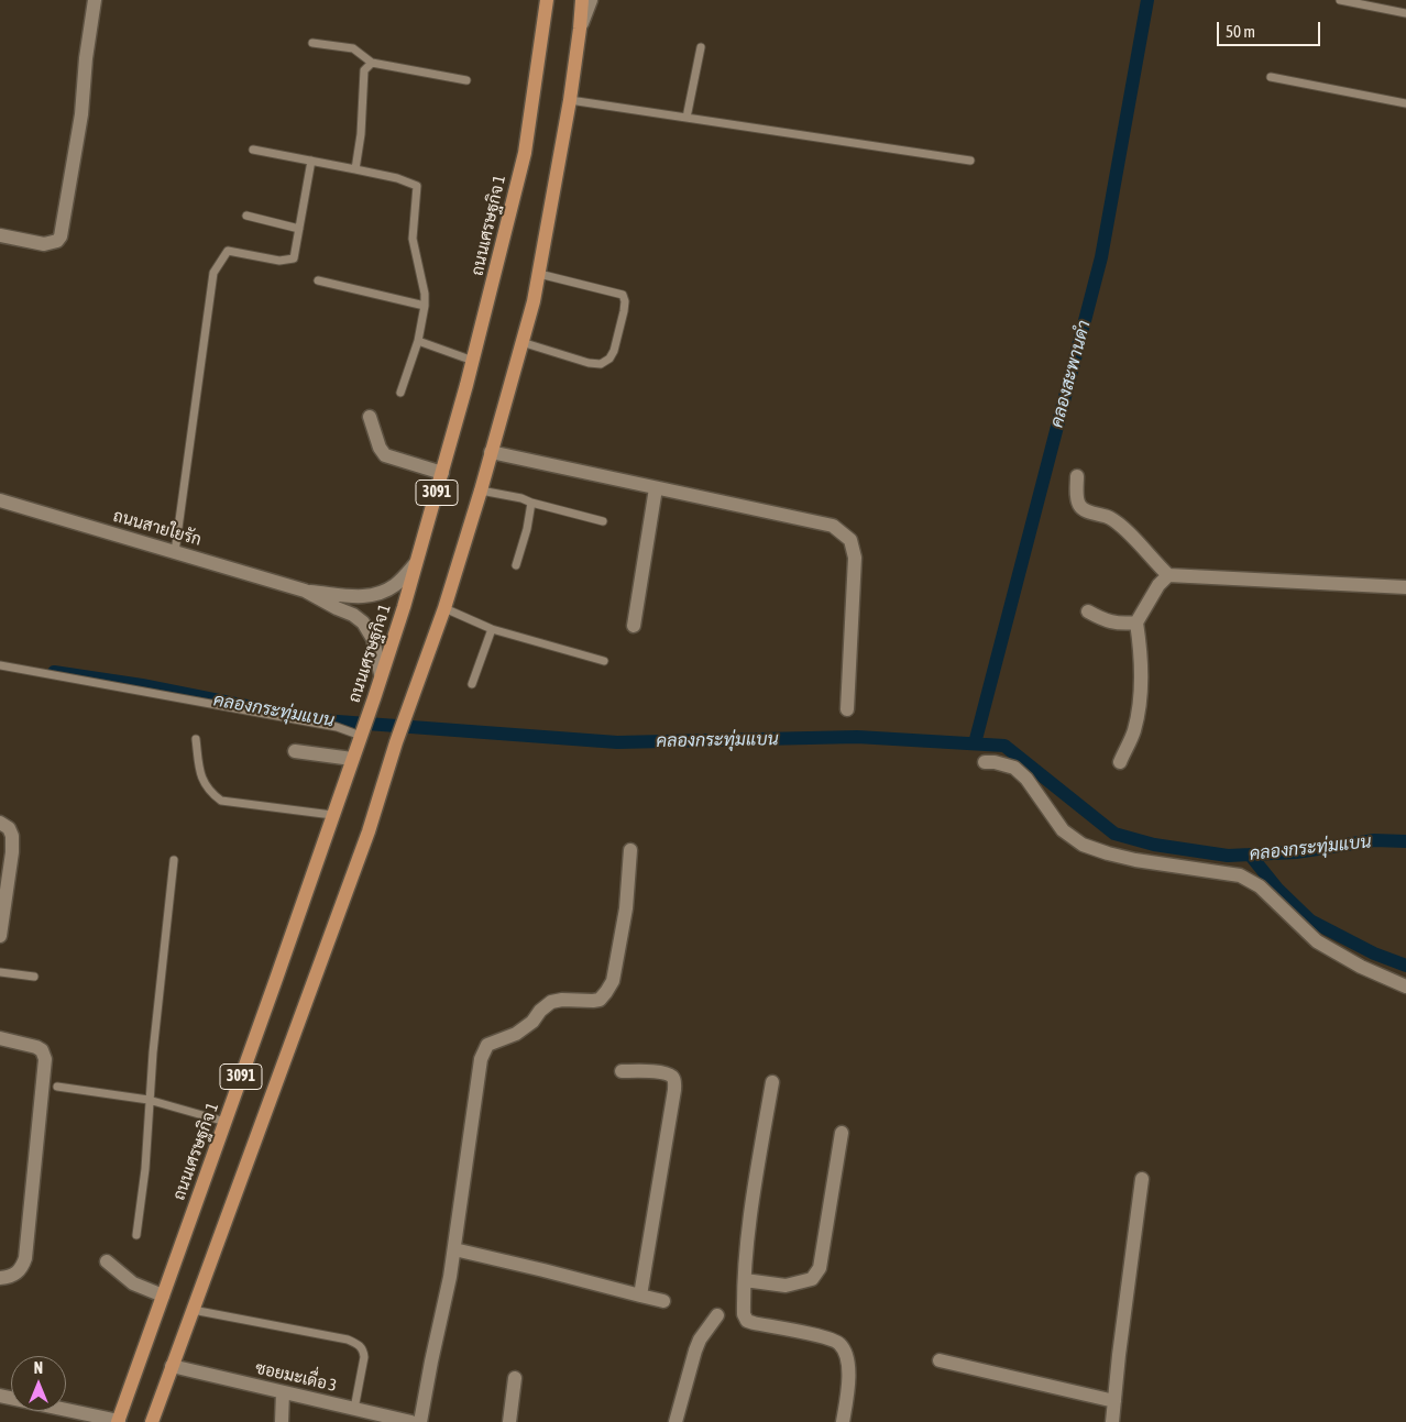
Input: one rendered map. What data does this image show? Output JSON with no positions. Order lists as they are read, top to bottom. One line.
{"streets":{"main road":["ถนนเศรษฐกิจ 1","3091"],"street":["ถนนสายใยรัก","ซอยมะเดื่อ 3"]},"crossings":[["ถนนเศรษฐกิจ 1","ถนนสายใยรัก"],["3091","ซอยมะเดื่อ 3"]],"water":["คลองสะพานดำ","คลองกระทุ่มแบน"],"scale_bar":"50 m","north":"top"}
